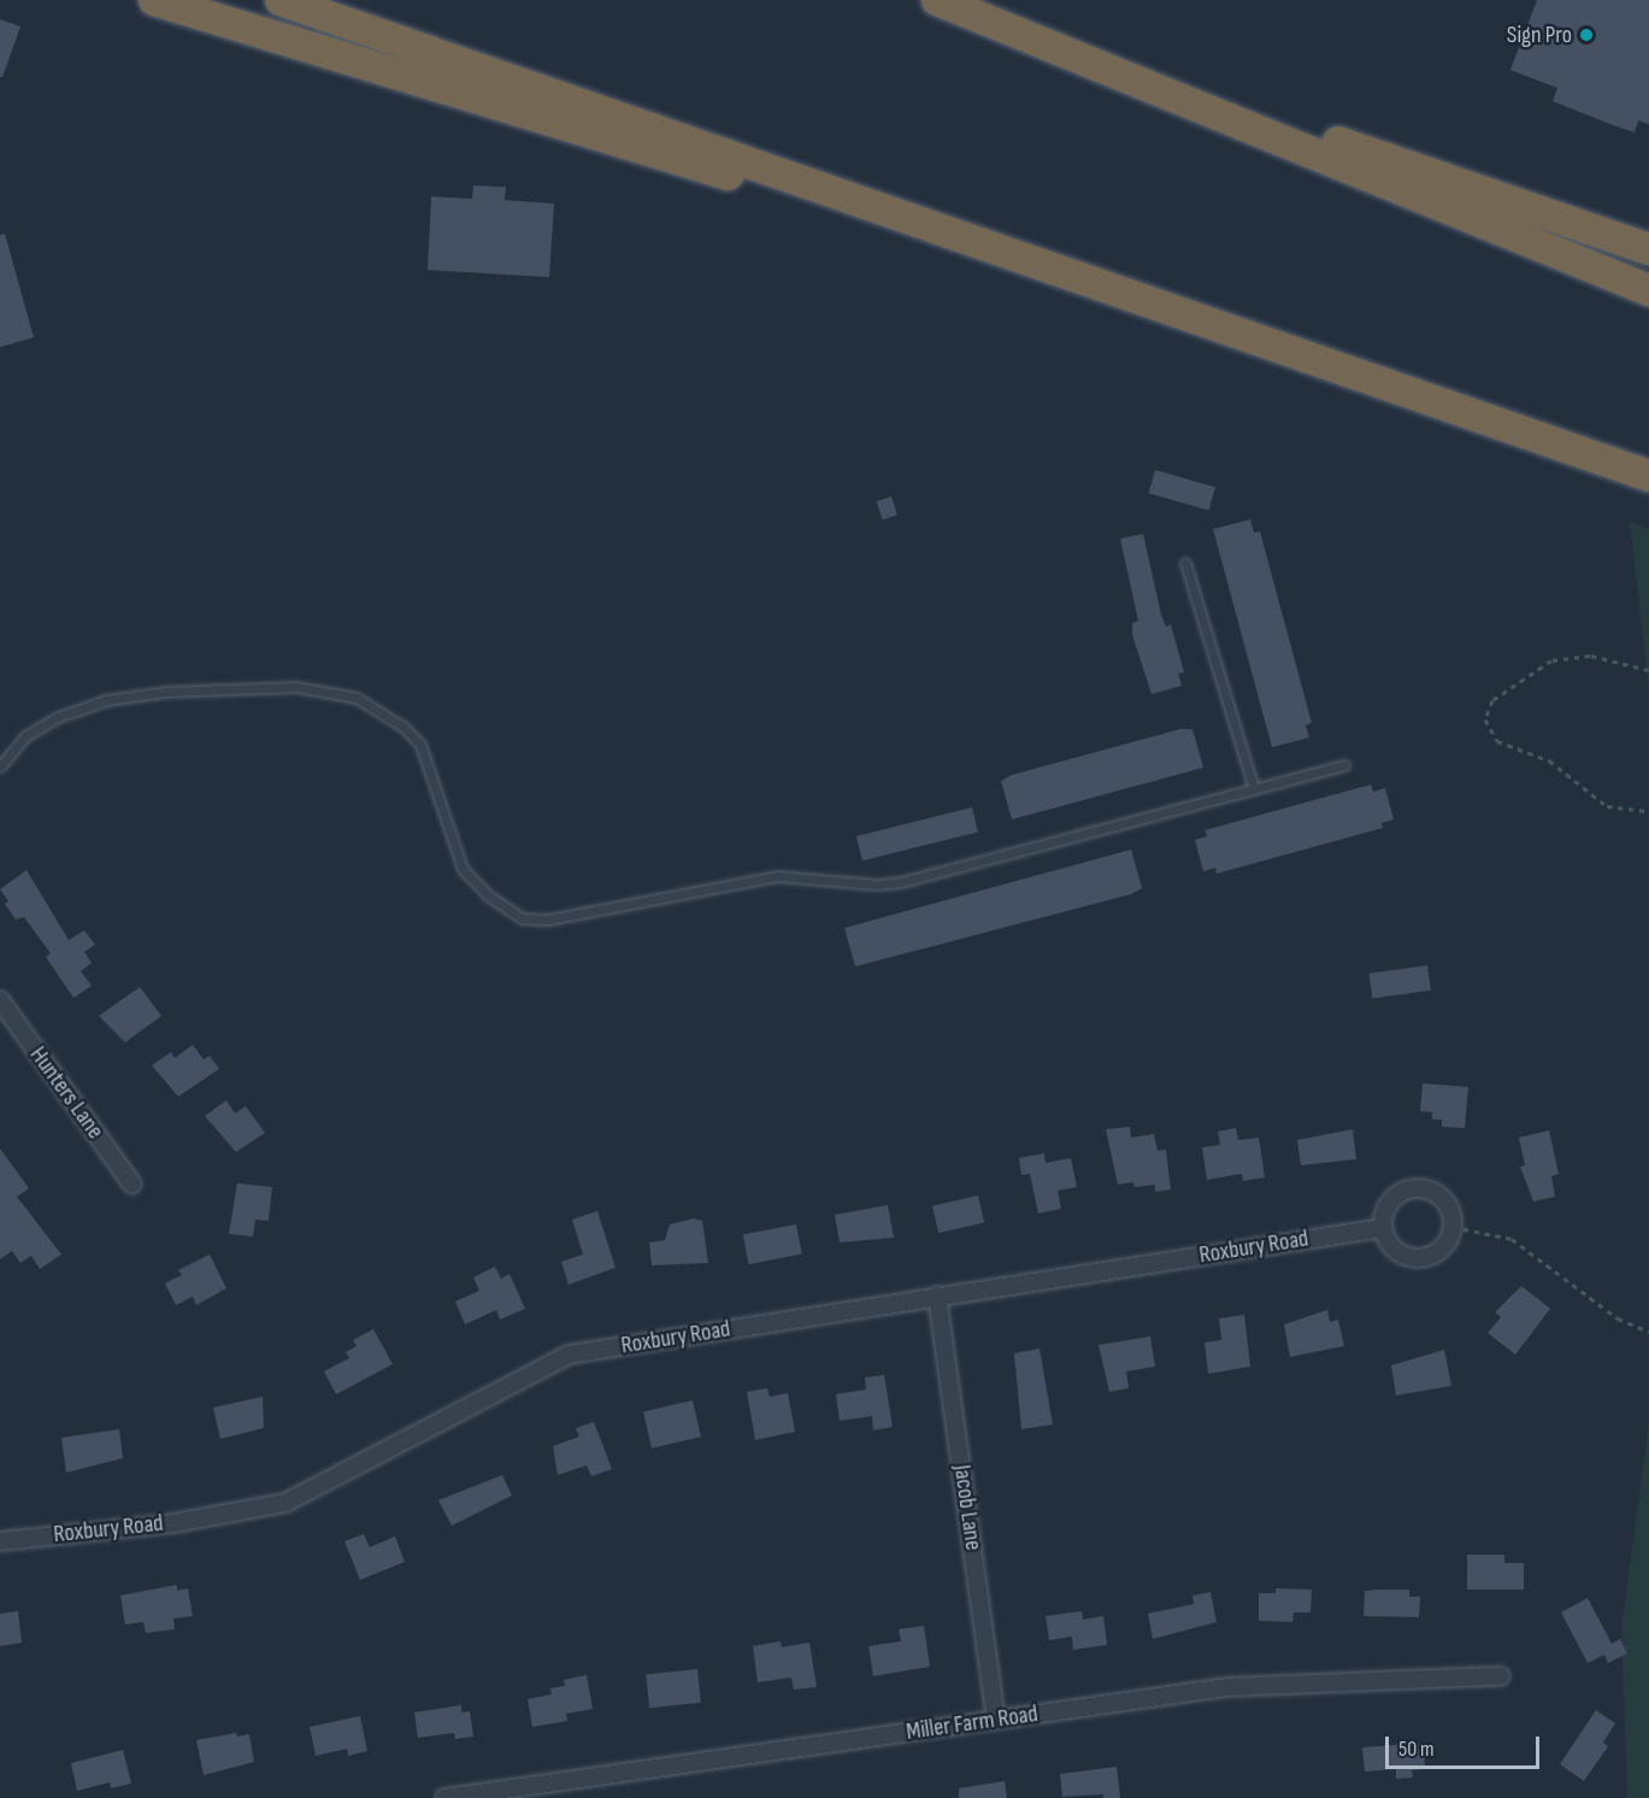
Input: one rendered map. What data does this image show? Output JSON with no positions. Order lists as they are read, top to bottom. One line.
{"streets":{"street":["Hunters Lane","Roxbury Road","Jacob Lane","Miller Farm Road"]},"crossings":[["Roxbury Road","Jacob Lane"],["Jacob Lane","Miller Farm Road"]],"places":["Sign Pro"],"scale_bar":"50 m"}
